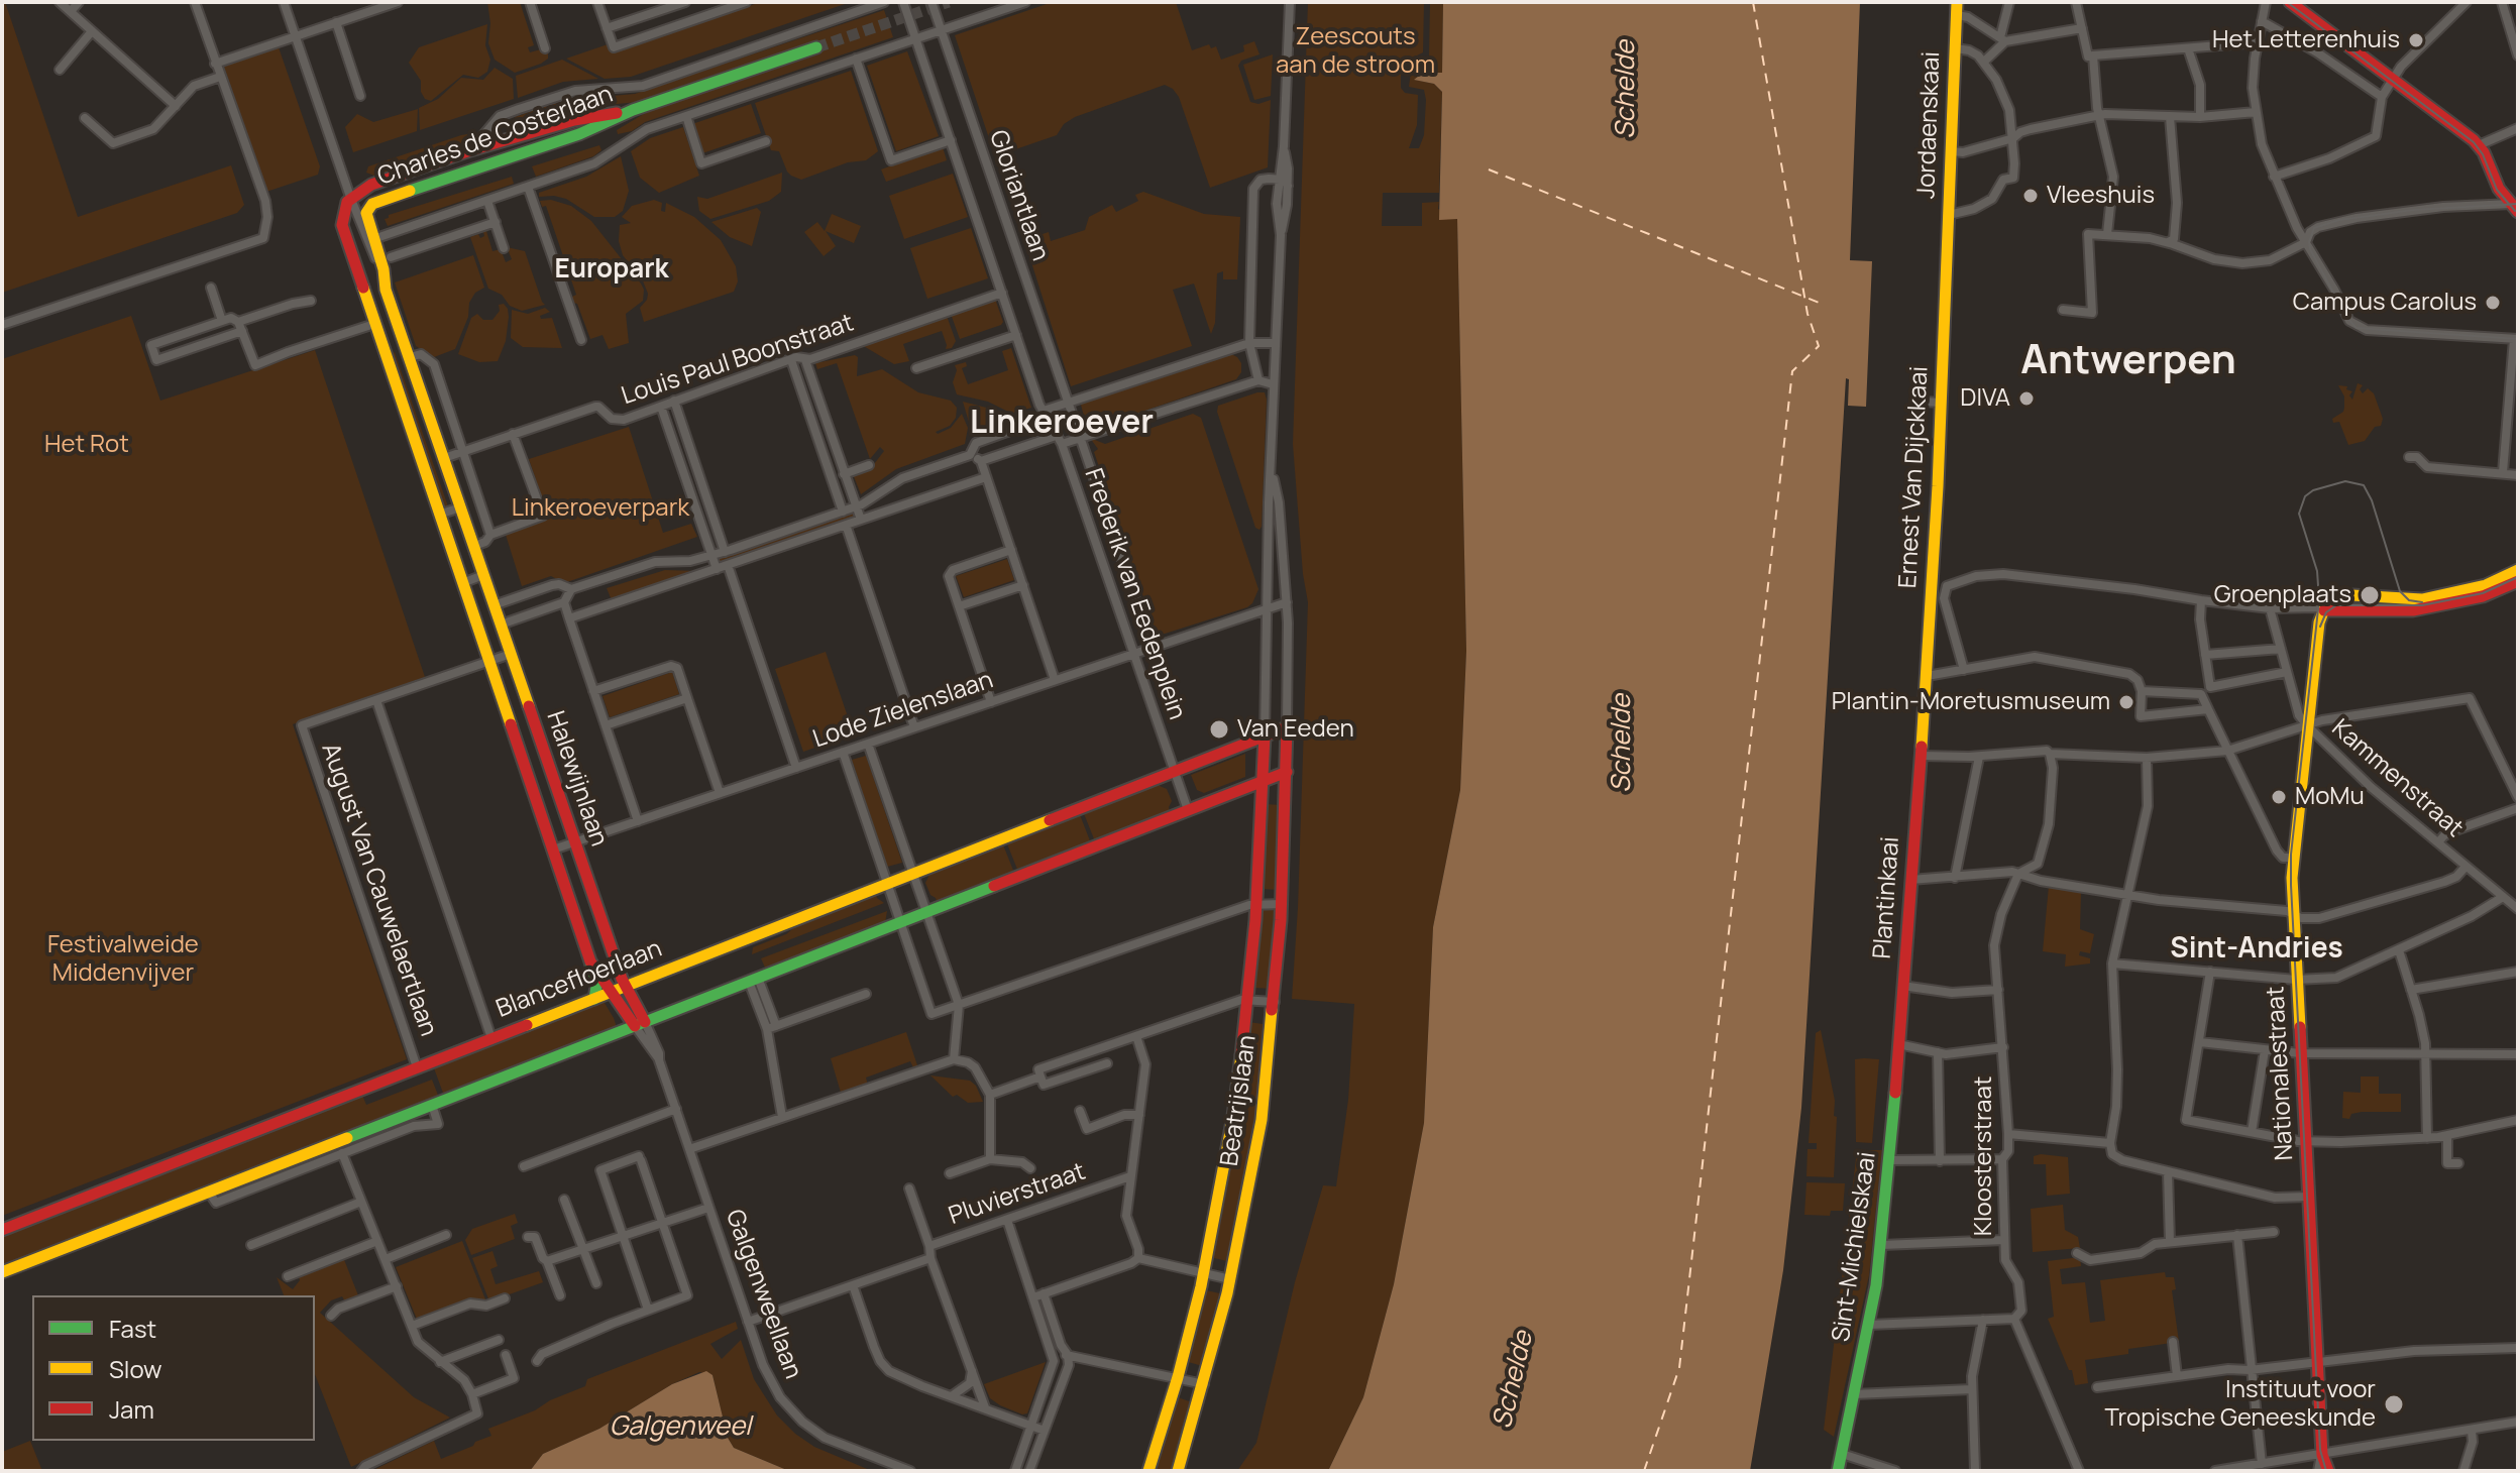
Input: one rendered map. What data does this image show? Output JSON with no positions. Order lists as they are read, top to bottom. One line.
{"streets":{"street":["Jordaenskaai","Charles de Costerlaan","Gloriantlaan","Louis Paul Boonstraat","Ernest Van Dijckkaai","Frederik van Eedenplein","Lode Zielenslaan","Halewijnlaan","Kammenstraat","August Van Cauwelaertlaan","Plantinkaai","Blancefloerlaan","Nationalestraat","Beatrijslaan","Kloosterstraat","Pluvierstraat","Sint-Michielskaai","Galgenweellaan"]},"crossings":[["Jordaenskaai","Ernest Van Dijckkaai"],["Charles de Costerlaan","Gloriantlaan"],["Charles de Costerlaan","Halewijnlaan"],["Gloriantlaan","Louis Paul Boonstraat"],["Gloriantlaan","Frederik van Eedenplein"],["Louis Paul Boonstraat","Halewijnlaan"],["Ernest Van Dijckkaai","Plantinkaai"],["Frederik van Eedenplein","Lode Zielenslaan"],["Frederik van Eedenplein","Blancefloerlaan"],["Lode Zielenslaan","Halewijnlaan"],["Halewijnlaan","Blancefloerlaan"],["Halewijnlaan","Galgenweellaan"],["Kammenstraat","Nationalestraat"],["August Van Cauwelaertlaan","Blancefloerlaan"],["Plantinkaai","Sint-Michielskaai"],["Blancefloerlaan","Beatrijslaan"],["Pluvierstraat","Galgenweellaan"]],"districts":["Europark","Antwerpen","Linkeroever","Sint-Andries"],"water":["Schelde","Galgenweel"],"parks":["Zeescouts aan de stroom","Het Rot","Linkeroeverpark","Festivalweide Middenvijver"],"places":["Het Letterenhuis","Vleeshuis","Campus Carolus","DIVA","Groenplaats","Plantin-Moretusmuseum","Van Eeden","MoMu","Instituut voor Tropische Geneeskunde"],"legend":["Fast","Slow","Jam"]}
